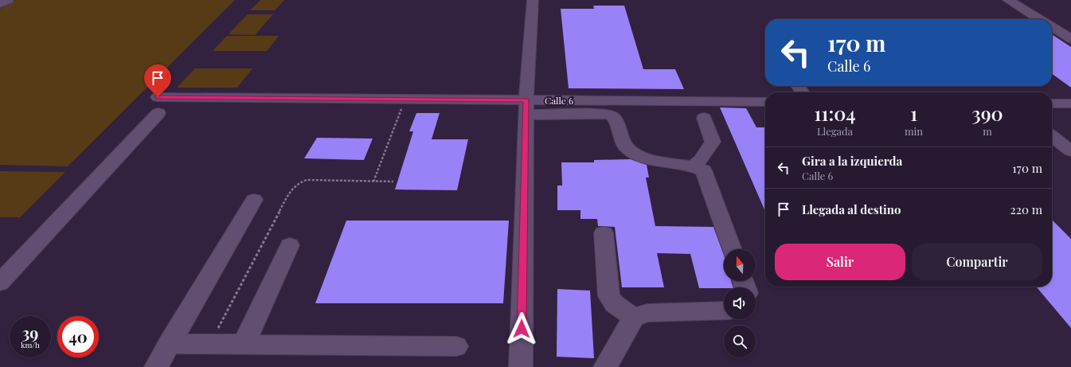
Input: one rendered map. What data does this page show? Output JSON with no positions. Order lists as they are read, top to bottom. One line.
{"streets":{"street":["Calle 6"]},"north":"top","page":{"turn":["170 m","Calle 6"],"eta":["11:04","Llegada","1","min","390","m"],"list":[{"name":"Gira a la izquierda","note":"Calle 6","value":"170 m"},{"name":"Llegada al destino","value":"220 m"}],"buttons":["Salir","Compartir"],"speed":"39 km/h","limit":"40"}}
